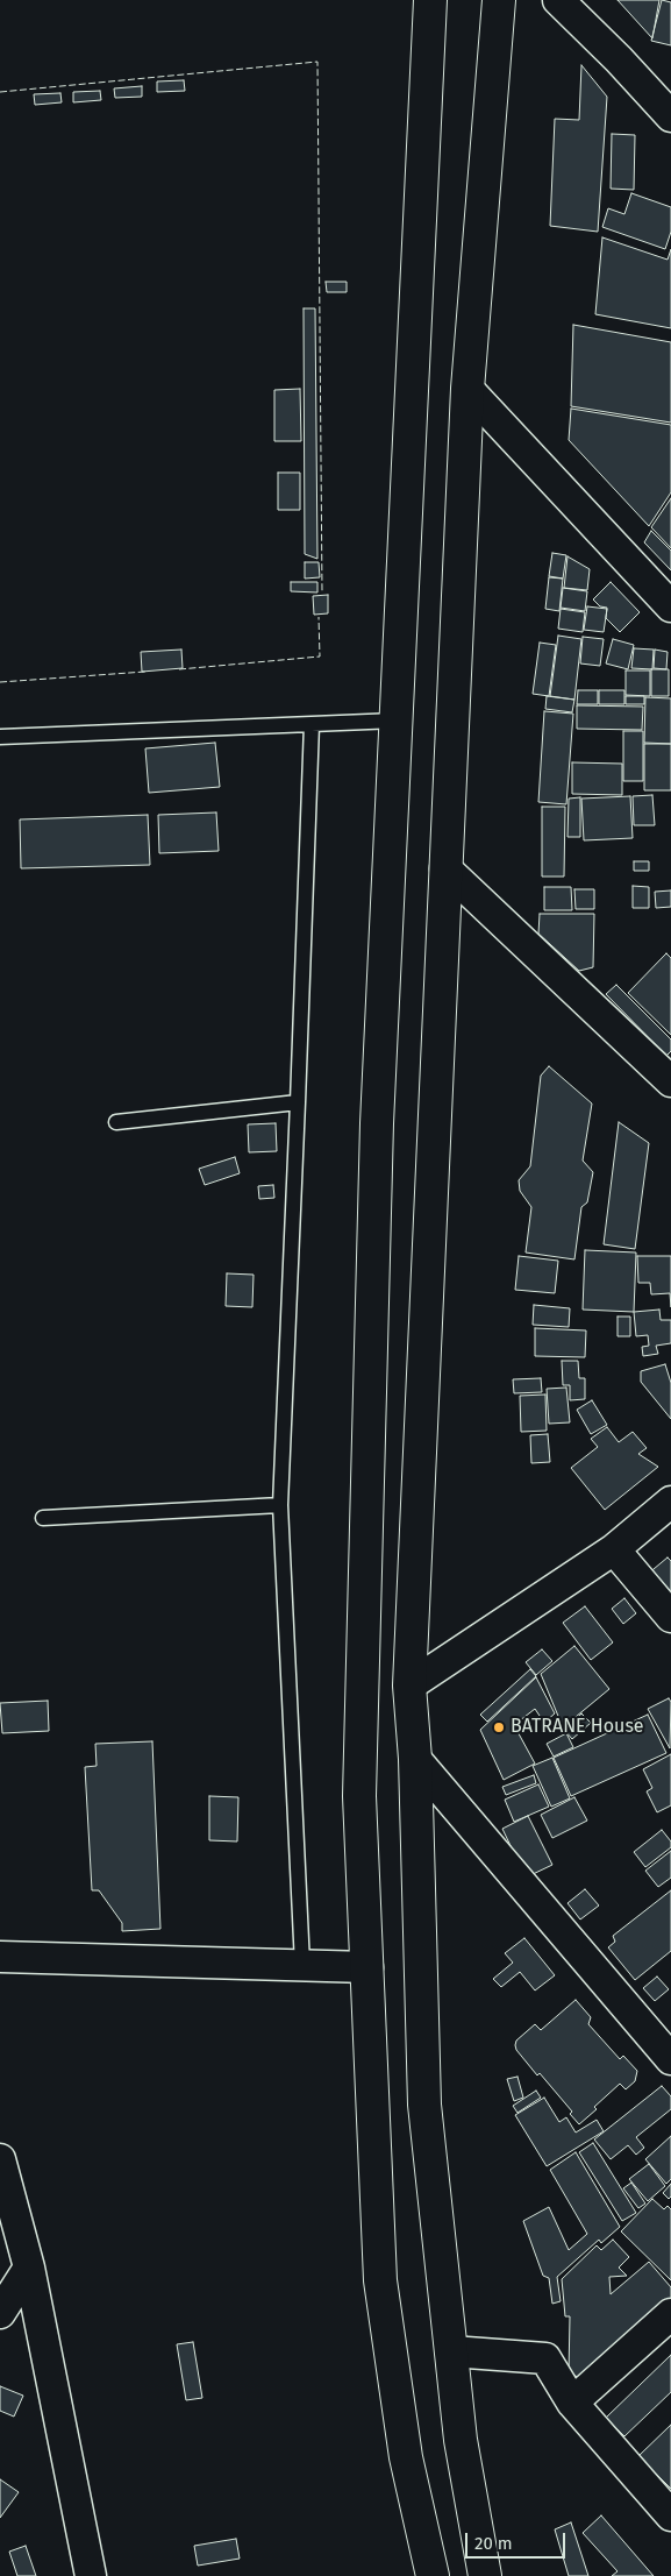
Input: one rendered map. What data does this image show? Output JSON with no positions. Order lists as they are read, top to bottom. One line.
{"places":["BATRANE House"],"scale_bar":"20 m"}
